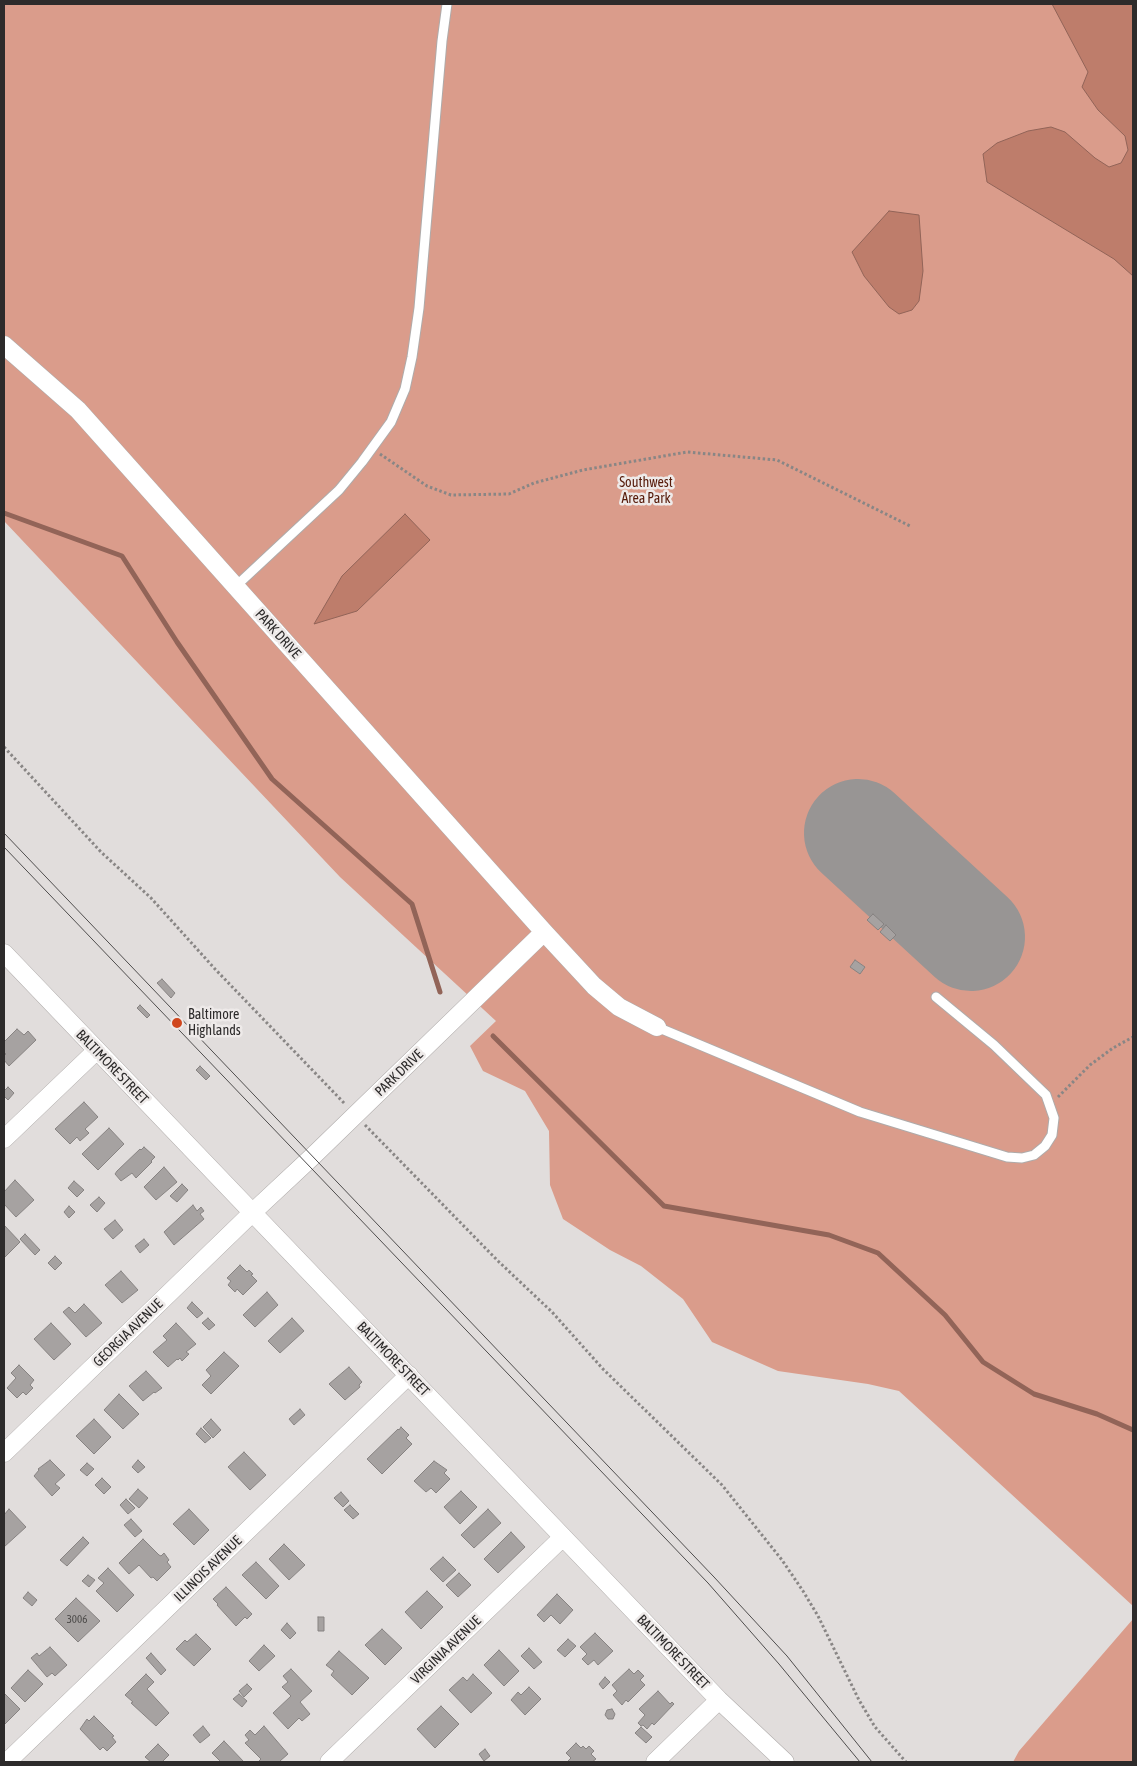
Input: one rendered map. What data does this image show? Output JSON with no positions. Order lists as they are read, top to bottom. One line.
{"streets":{"street":["PARK DRIVE","BALTIMORE STREET","GEORGIA AVENUE","ILLINOIS AVENUE","VIRGINIA AVENUE"]},"crossings":[["PARK DRIVE","BALTIMORE STREET"],["PARK DRIVE","GEORGIA AVENUE"],["BALTIMORE STREET","GEORGIA AVENUE"],["BALTIMORE STREET","ILLINOIS AVENUE"],["BALTIMORE STREET","VIRGINIA AVENUE"]],"parks":["Southwest Area Park"],"places":["Baltimore Highlands"],"house_numbers":["3006"]}
